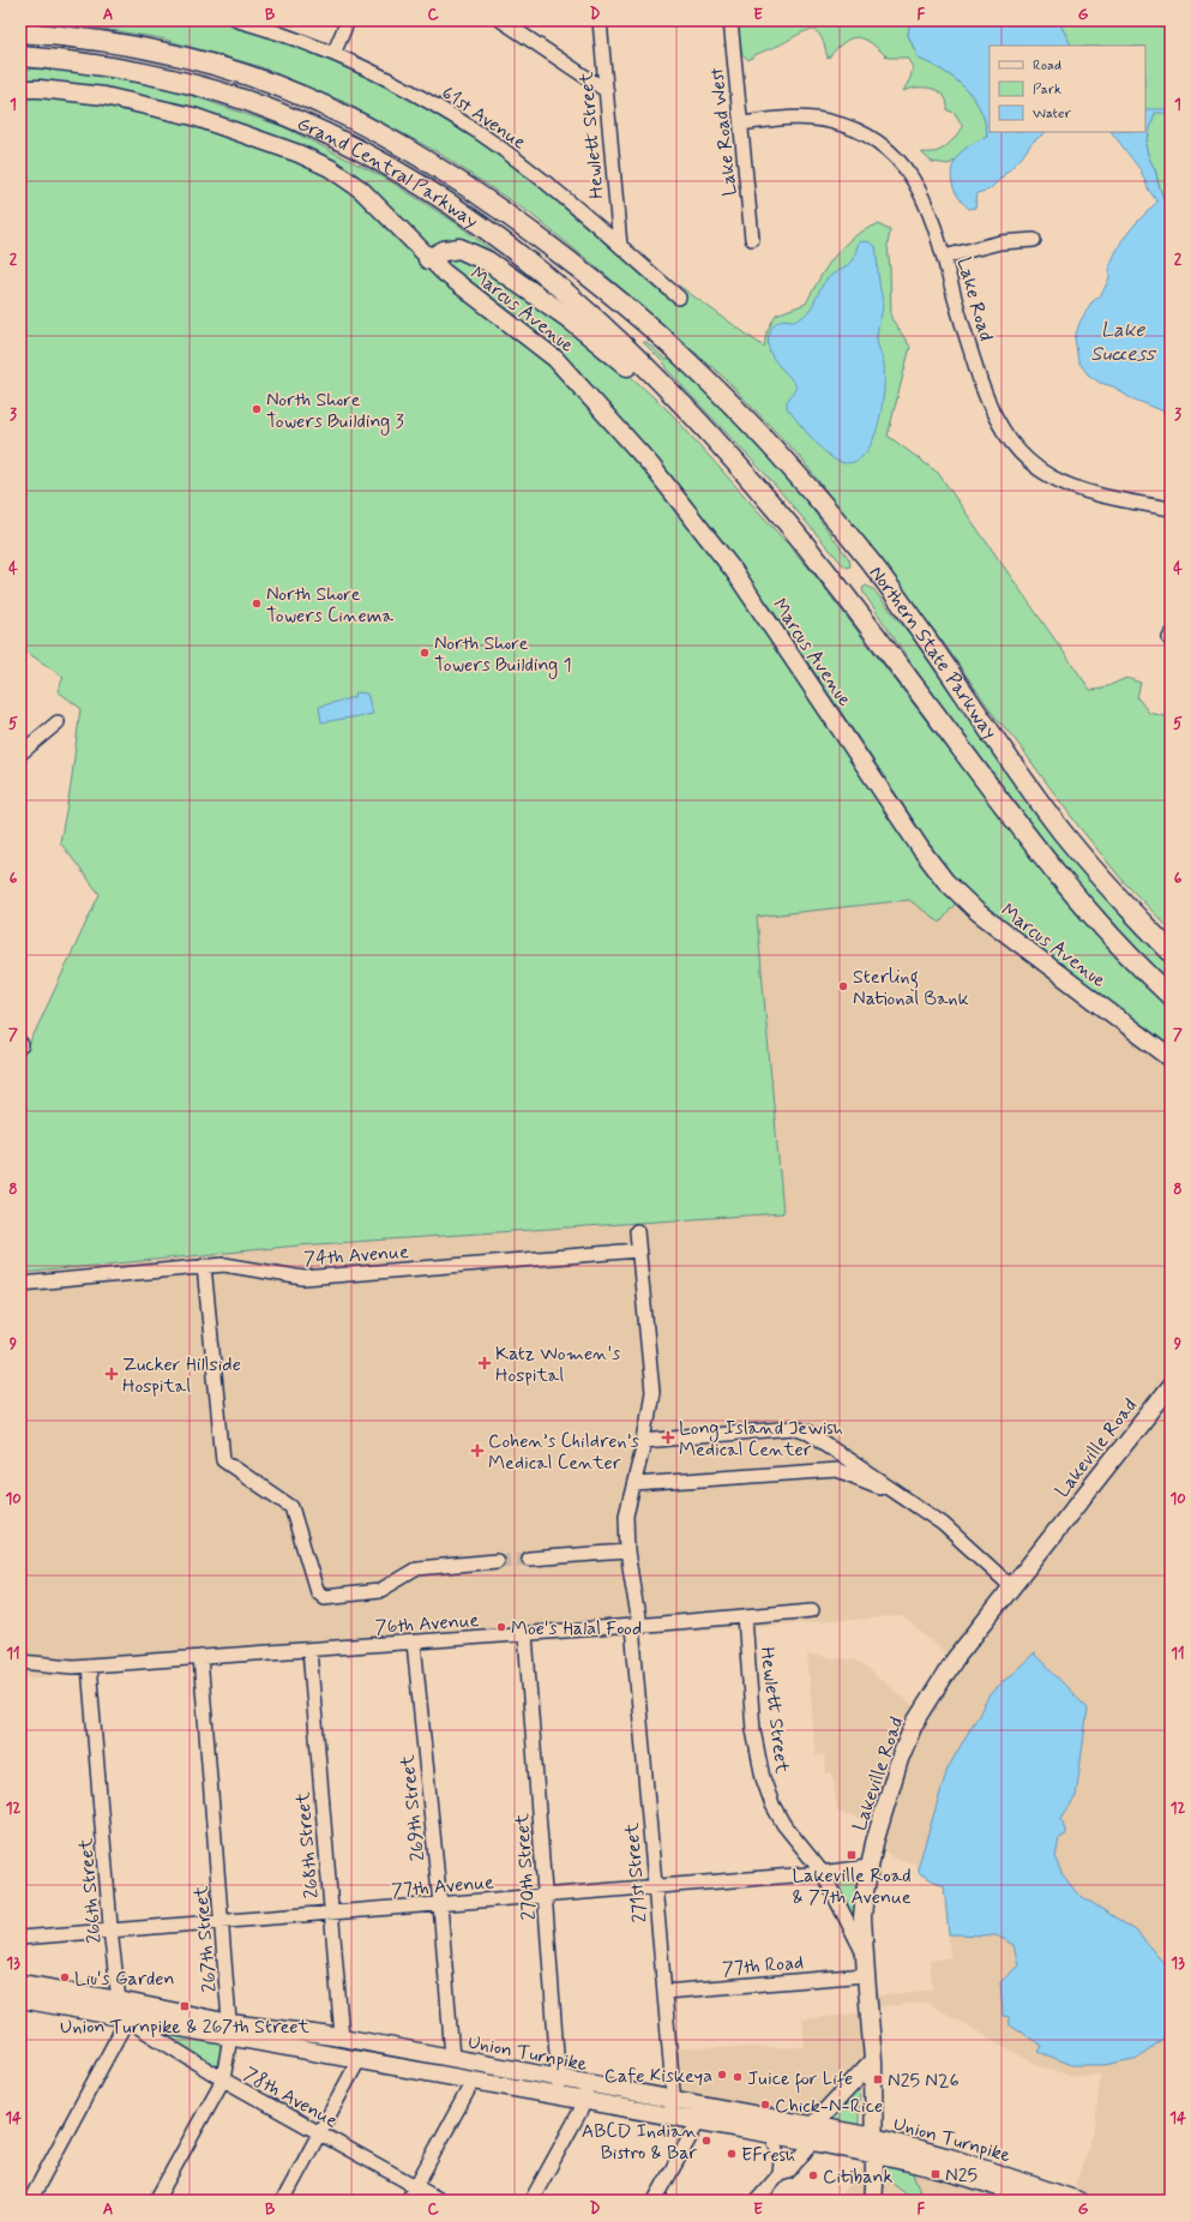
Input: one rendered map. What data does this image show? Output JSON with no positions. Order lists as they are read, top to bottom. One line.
{"streets":{"highway":["Grand Central Parkway","Northern State Parkway"],"main road":["Marcus Avenue","Lakeville Road","Union Turnpike"],"street":["61st Avenue","Lake Road West","Hewlett Street","Lake Road","74th Avenue","76th Avenue","269th Street","268th Street","270th Street","271st Street","77th Avenue","266th Street","267th Street","77th Road","78th Avenue"]},"crossings":[["61st Avenue","Hewlett Street"],["Lake Road West","Lake Road"],["Hewlett Street","Lakeville Road"],["Hewlett Street","76th Avenue"],["Hewlett Street","77th Avenue"],["Grand Central Parkway","Northern State Parkway"],["74th Avenue","271st Street"],["Lakeville Road","77th Avenue"],["Lakeville Road","77th Road"],["Lakeville Road","Union Turnpike"],["76th Avenue","269th Street"],["76th Avenue","268th Street"],["76th Avenue","270th Street"],["76th Avenue","271st Street"],["76th Avenue","266th Street"],["76th Avenue","267th Street"],["269th Street","77th Avenue"],["269th Street","Union Turnpike"],["268th Street","77th Avenue"],["268th Street","Union Turnpike"],["270th Street","77th Avenue"],["270th Street","Union Turnpike"],["271st Street","77th Avenue"],["271st Street","77th Road"],["271st Street","Union Turnpike"],["77th Avenue","266th Street"],["77th Avenue","267th Street"],["266th Street","Union Turnpike"],["266th Street","78th Avenue"],["267th Street","Union Turnpike"],["267th Street","78th Avenue"],["Union Turnpike","78th Avenue"]],"water":["Lake Success"],"places":{"other":["North Shore Towers Building 3","North Shore Towers Cinema","North Shore Towers Building 1","Sterling National Bank","Moe's Halal Food","Liu's Garden","Cafe Kiskeya","Juice for Life","Chick-N-Rice","ABCD Indian Bistro & Bar","EFresh","Citibank"],"health":["Katz Women's Hospital","Zucker Hillside Hospital","Long Island Jewish Medical Center","Cohen’s Children’s Medical Center"],"transit":["Lakeville Road & 77th Avenue","Union Turnpike & 267th Street","N25 N26","N25"]},"legend":["Road","Park","Water"],"grid":{"columns":["A","B","C","D","E","F","G"],"rows":["1","2","3","4","5","6","7","8","9","10","11","12","13","14"]}}
